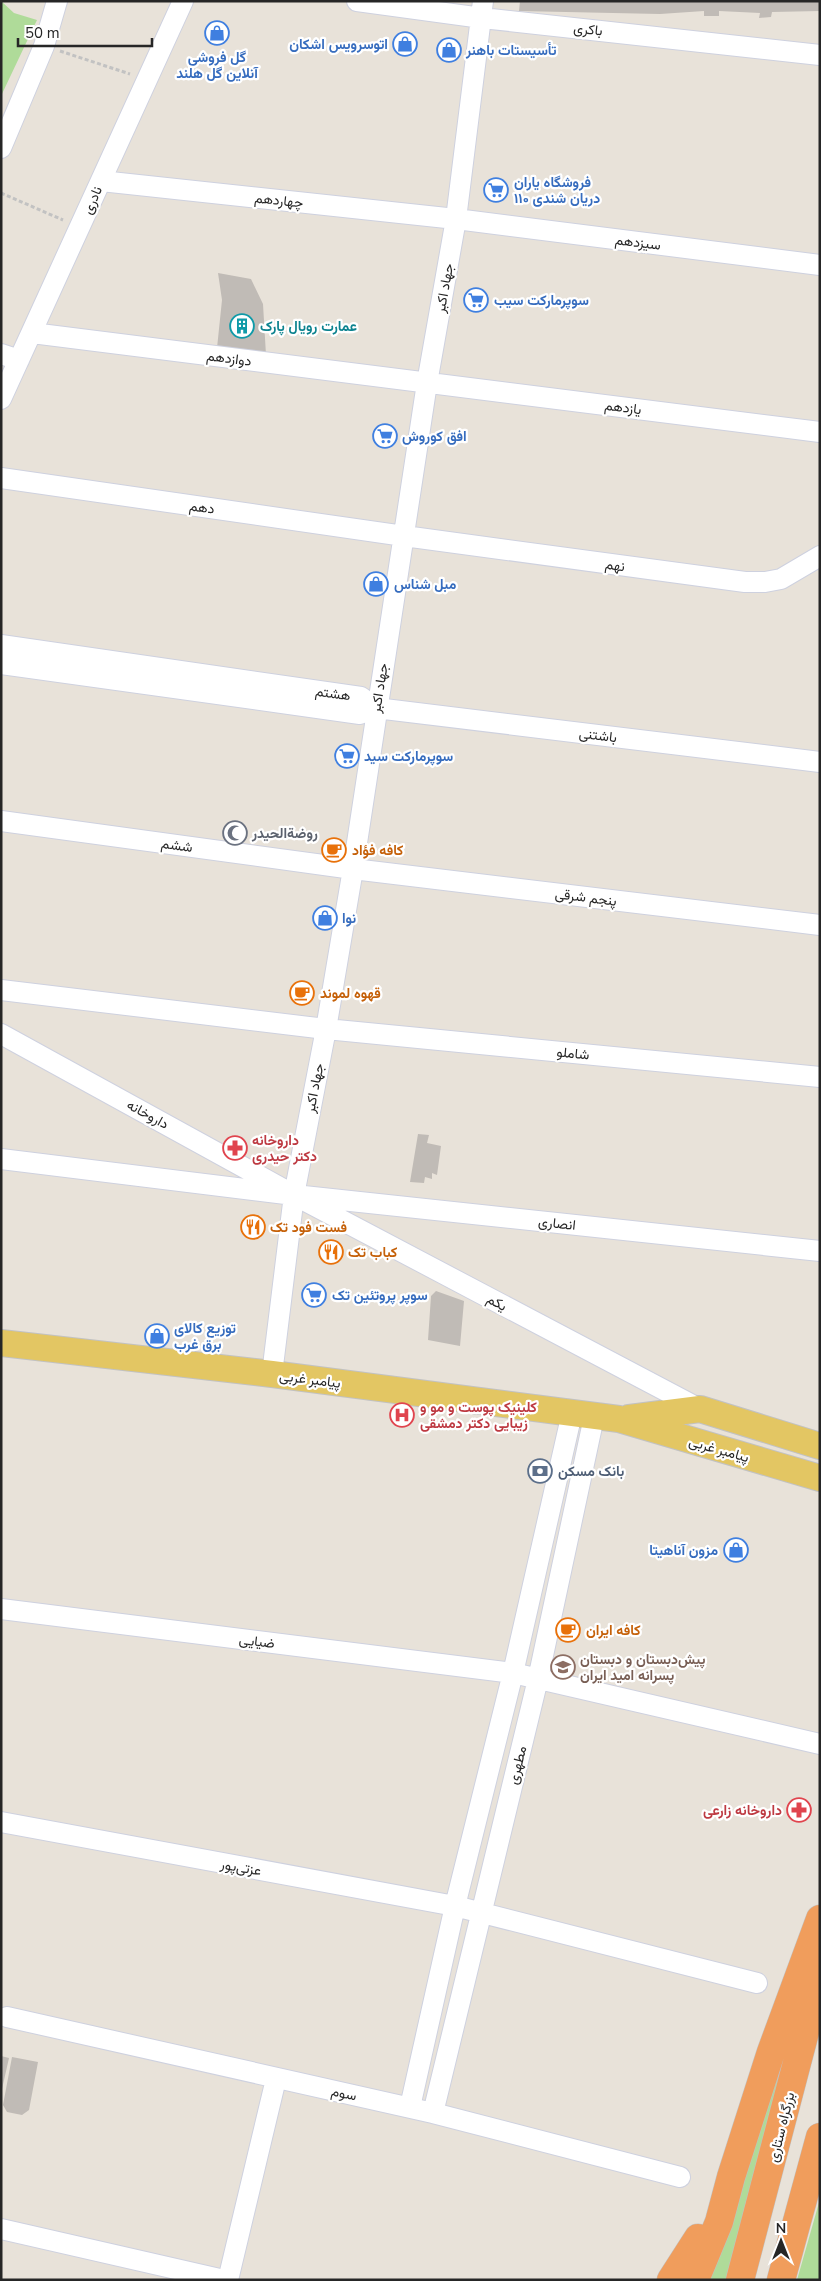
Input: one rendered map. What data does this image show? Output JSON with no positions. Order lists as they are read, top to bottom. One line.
{"streets":{"highway":["بزرگراه ستاری"],"main road":["پیامبر غربی"],"street":["باکری","نادری","چهاردهم","سیزدهم","جهاد اکبر","دوازدهم","یازدهم","دهم","نهم","هشتم","باشتنی","ششم","پنجم شرقی","شاملو","داروخانه","انصاری","یکم","ضیایی","مطهری","عزتی‌پور","سوم"]},"crossings":[["باکری","جهاد اکبر"],["نادری","چهاردهم"],["نادری","دوازدهم"],["چهاردهم","سیزدهم"],["چهاردهم","جهاد اکبر"],["سیزدهم","جهاد اکبر"],["جهاد اکبر","دوازدهم"],["جهاد اکبر","یازدهم"],["جهاد اکبر","دهم"],["جهاد اکبر","نهم"],["جهاد اکبر","هشتم"],["جهاد اکبر","باشتنی"],["جهاد اکبر","ششم"],["جهاد اکبر","پنجم شرقی"],["جهاد اکبر","شاملو"],["جهاد اکبر","داروخانه"],["جهاد اکبر","انصاری"],["جهاد اکبر","یکم"],["جهاد اکبر","پیامبر غربی"],["دوازدهم","یازدهم"],["دهم","نهم"],["هشتم","باشتنی"],["ششم","پنجم شرقی"],["داروخانه","انصاری"],["داروخانه","یکم"],["انصاری","یکم"],["یکم","پیامبر غربی"],["پیامبر غربی","مطهری"],["ضیایی","مطهری"],["مطهری","عزتی‌پور"],["مطهری","سوم"]],"places":{"shop":["گل فروشی آنلاین گل هلند","اتوسرویس اشکان","تأسیستات باهنر","مبل شناس","نوا","توزیع کالای برق غرب","مزون آناهیتا"],"supermarket":["فروشگاه یاران دریان شندی ۱۱۰","سوپرمارکت سیب","افق کوروش","سوپرمارکت سید","سوپر پروتئین تک"],"building":["عمارت رویال پارک"],"mosque":["روضةالحیدر"],"cafe":["کافه فؤاد","قهوه لموند","کافه ایران"],"pharmacy":["داروخانه دکتر حیدری","داروخانه زارعی"],"restaurant":["فست فود تک","کباب تک"],"hospital":["کلینیک پوست و مو و زیبایی دکتر دمشقی"],"bank":["بانک مسکن"],"school or university":["پیش‌دبستان و دبستان پسرانه امید ایران"]},"scale_bar":"50 m","north":"top"}
